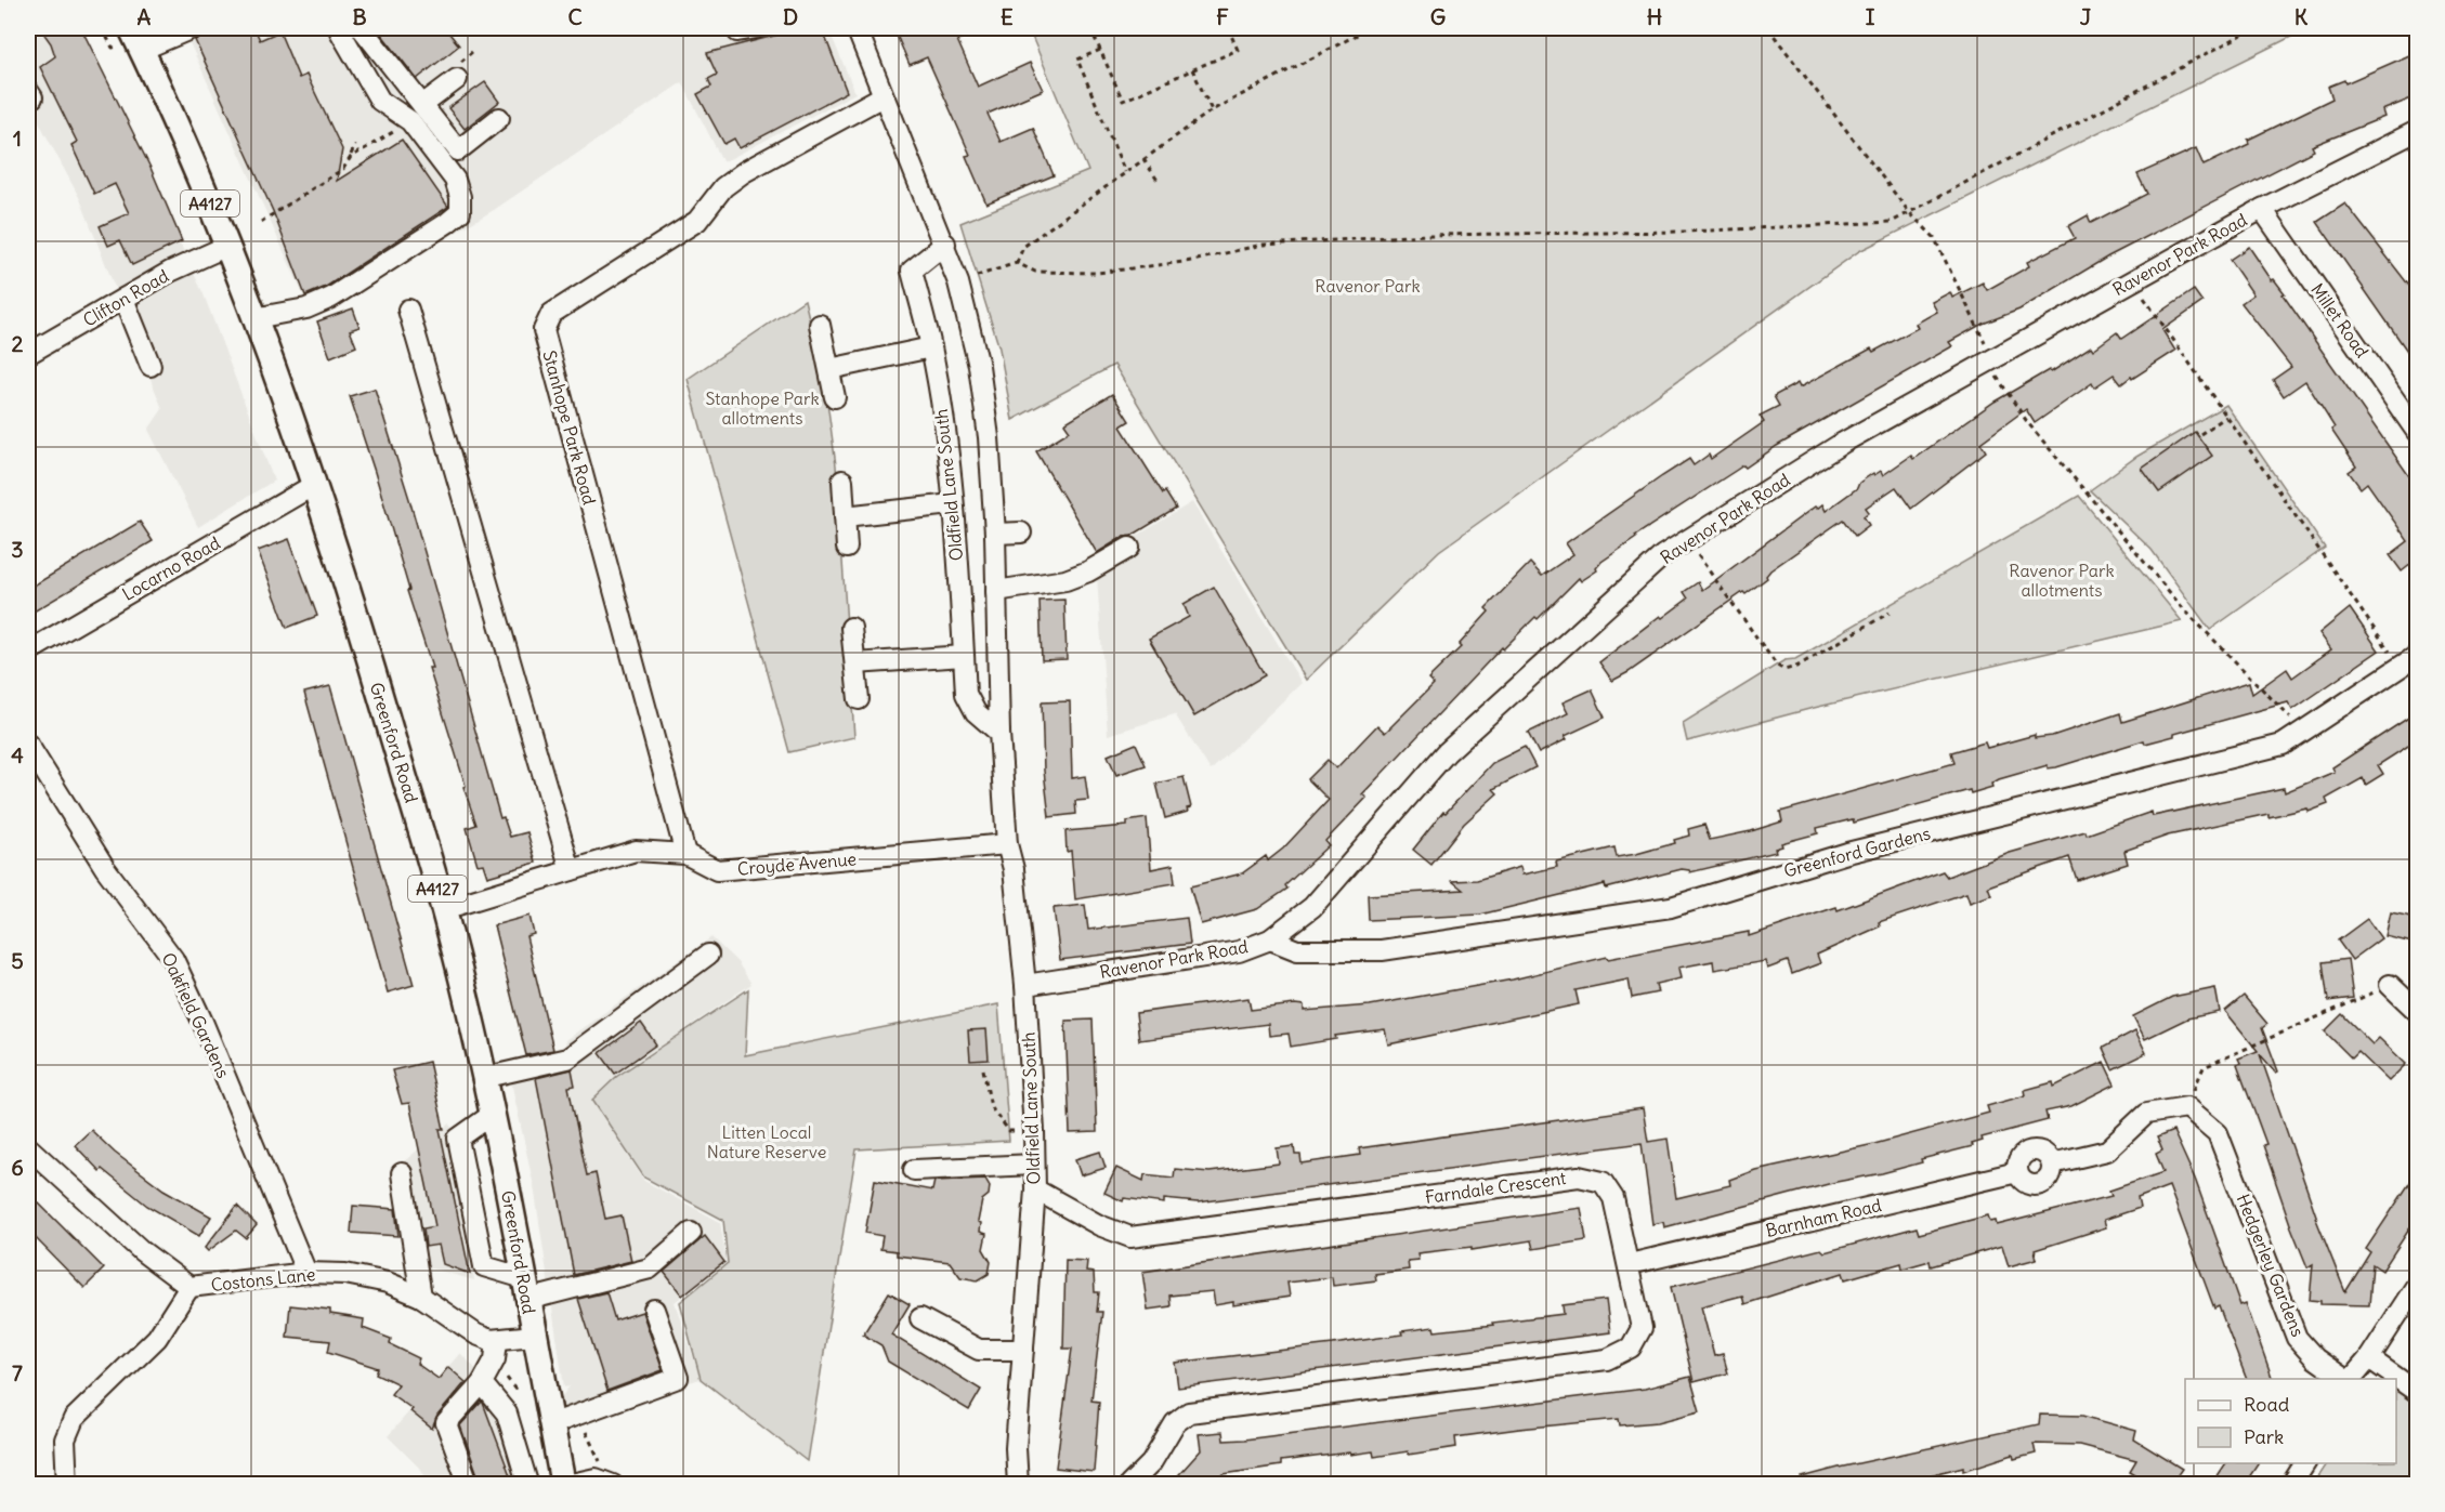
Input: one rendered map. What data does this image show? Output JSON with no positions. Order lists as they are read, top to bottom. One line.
{"streets":{"main road":["A4127","Greenford Road"],"street":["Ravenor Park Road","Clifton Road","Millet Road","Stanhope Park Road","Oldfield Lane South","Locarno Road","Greenford Gardens","Croyde Avenue","Oakfield Gardens","Farndale Crescent","Barnham Road","Hedgerley Gardens","Costons Lane"]},"crossings":[["Ravenor Park Road","Millet Road"],["Ravenor Park Road","Oldfield Lane South"],["Ravenor Park Road","Greenford Gardens"],["Clifton Road","Greenford Road"],["Stanhope Park Road","Oldfield Lane South"],["Stanhope Park Road","Croyde Avenue"],["Oldfield Lane South","Croyde Avenue"],["Oldfield Lane South","Farndale Crescent"],["Locarno Road","Greenford Road"],["Greenford Road","Croyde Avenue"],["Oakfield Gardens","Costons Lane"],["Farndale Crescent","Barnham Road"],["Barnham Road","Hedgerley Gardens"]],"parks":["Ravenor Park","Stanhope Park allotments","Ravenor Park allotments","Litten Local Nature Reserve"],"legend":["Road","Park"],"grid":{"columns":["A","B","C","D","E","F","G","H","I","J","K"],"rows":["1","2","3","4","5","6","7"]}}
